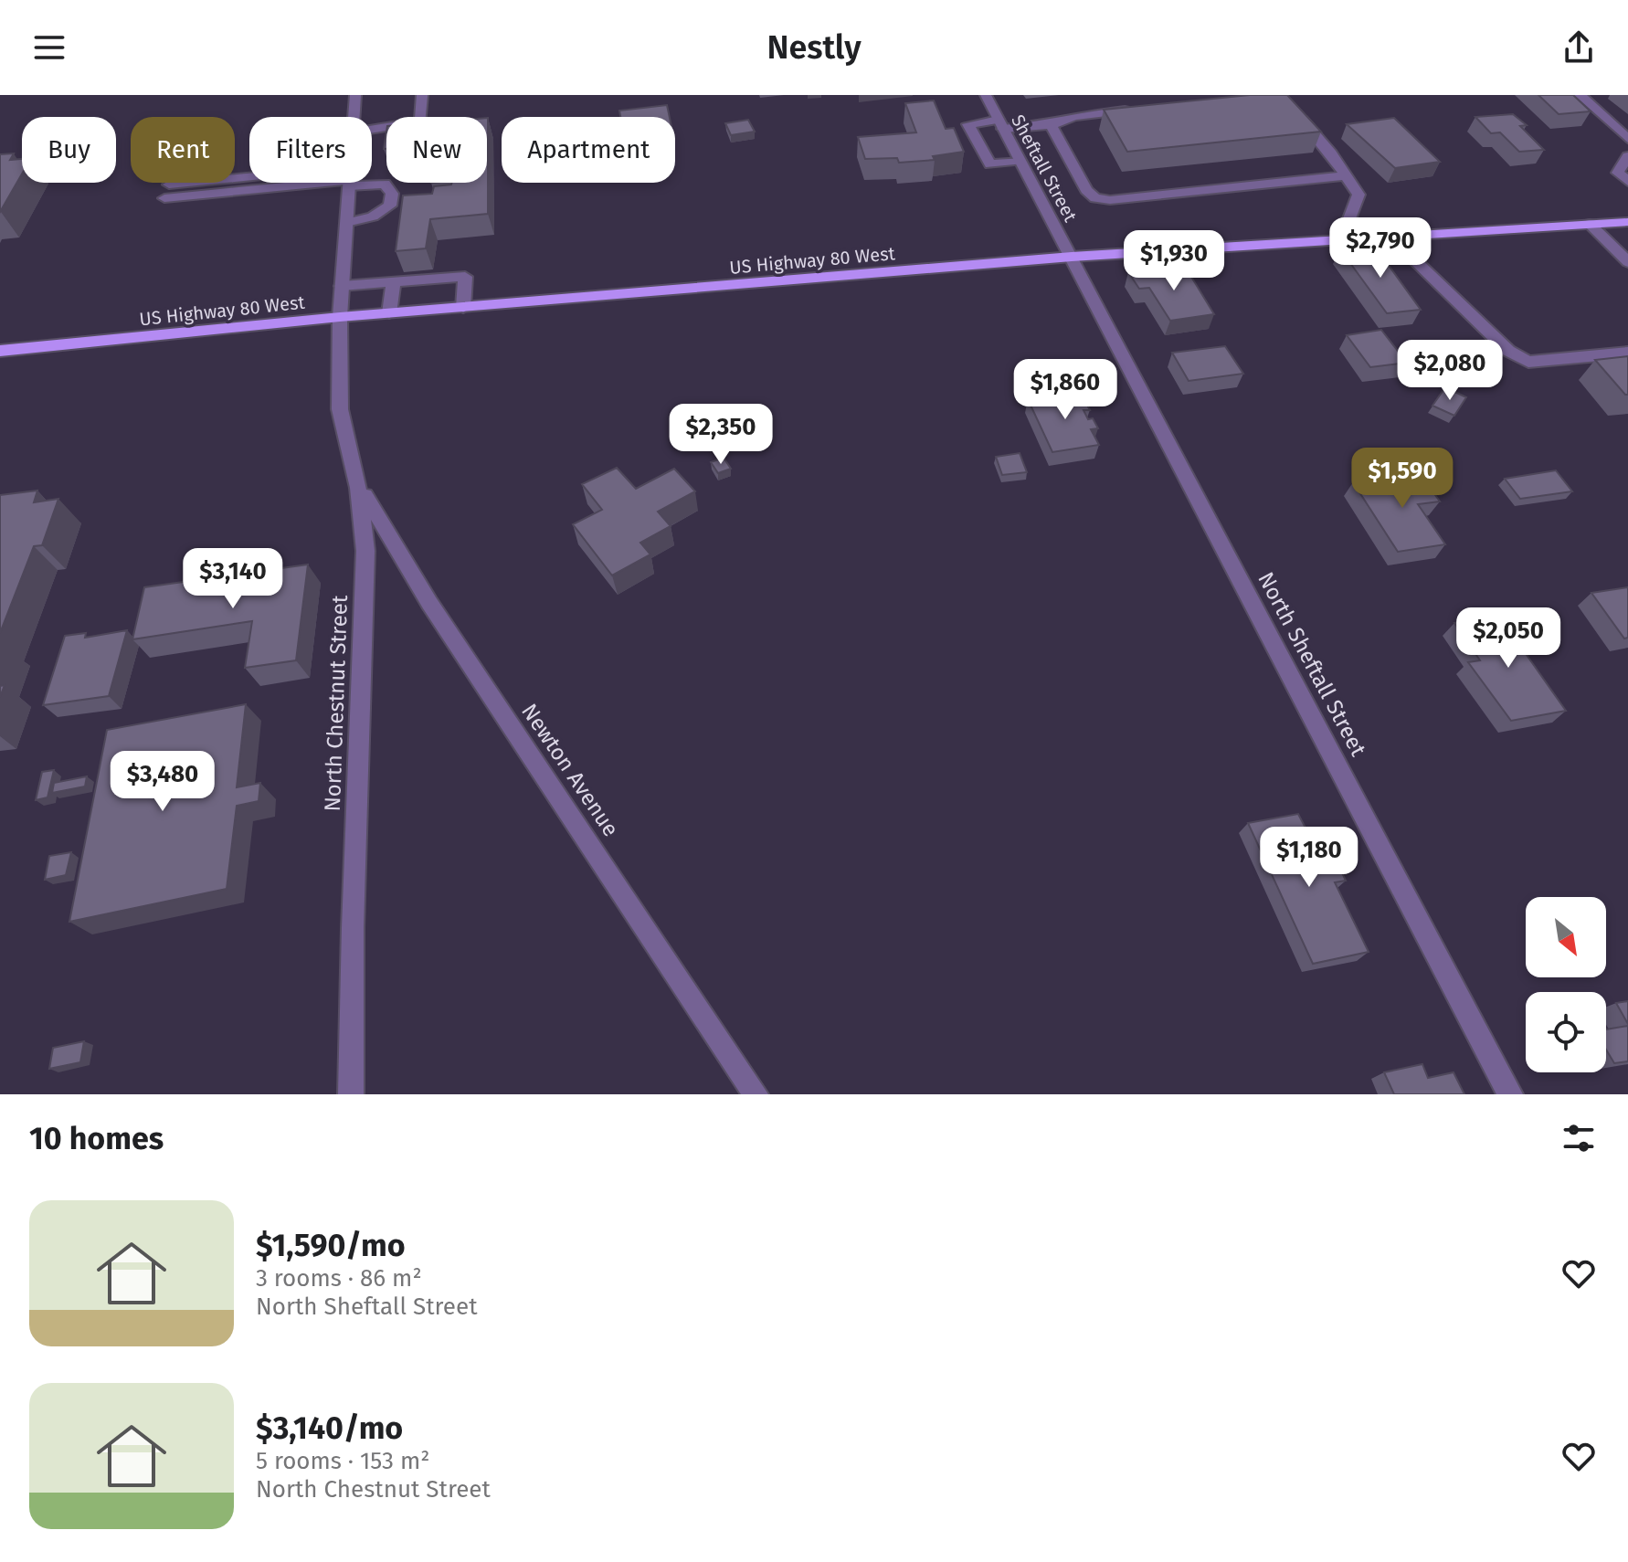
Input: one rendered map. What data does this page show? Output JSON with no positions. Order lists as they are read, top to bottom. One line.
{"streets":{"main road":["US Highway 80 West"],"street":["Sheftall Street","North Sheftall Street","North Chestnut Street","Newton Avenue"]},"crossings":[["Sheftall Street","US Highway 80 West"],["Sheftall Street","North Sheftall Street"],["US Highway 80 West","North Sheftall Street"],["US Highway 80 West","North Chestnut Street"],["North Chestnut Street","Newton Avenue"]],"north":"bottom right","page":{"header":"Nestly","chip":["Buy","Rent","Filters","New","Apartment"],"price":["$2,790","$1,930","$2,080","$1,860","$2,350","$1,590","$3,140","$2,050","$3,480","$1,180"],"heading":"10 homes","list":[{"name":"$1,590/mo","note":"3 rooms · 86 m² · North Sheftall Street"},{"name":"$3,140/mo","note":"5 rooms · 153 m² · North Chestnut Street"}]}}
